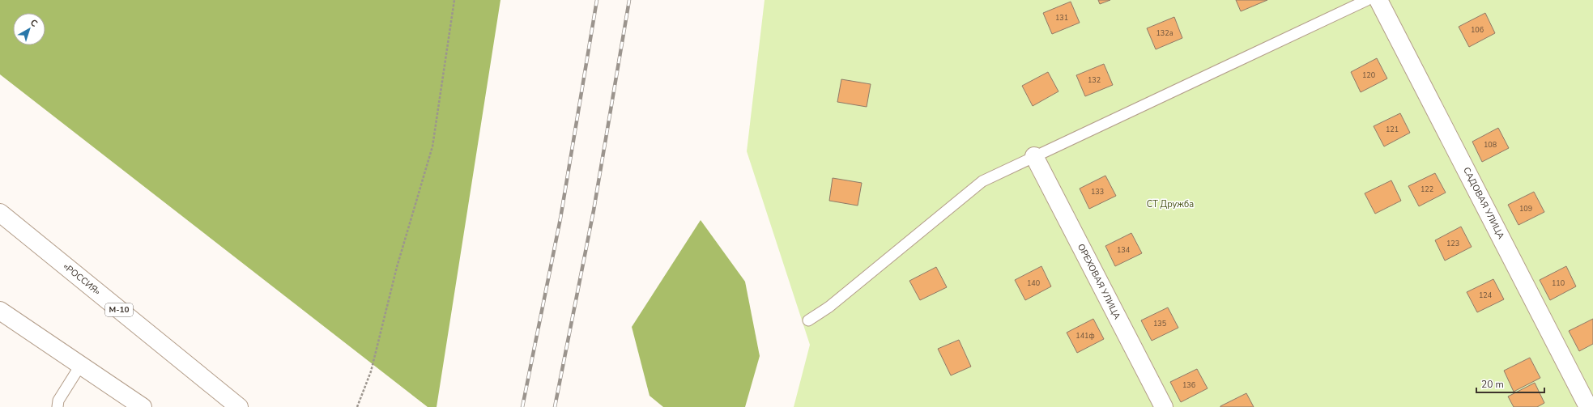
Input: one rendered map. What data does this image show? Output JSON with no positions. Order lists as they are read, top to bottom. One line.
{"streets":{"main road":["САДОВАЯ УЛИЦА","«РОССИЯ»","ОРЕХОВАЯ УЛИЦА","М-10"]},"parks":["СТ Дружба"],"house_numbers":["131","106","132а","120","132","121","108","122","133","109","123","134","140","110","124","135","141ф","136"],"scale_bar":"20 m","north":"top right"}
